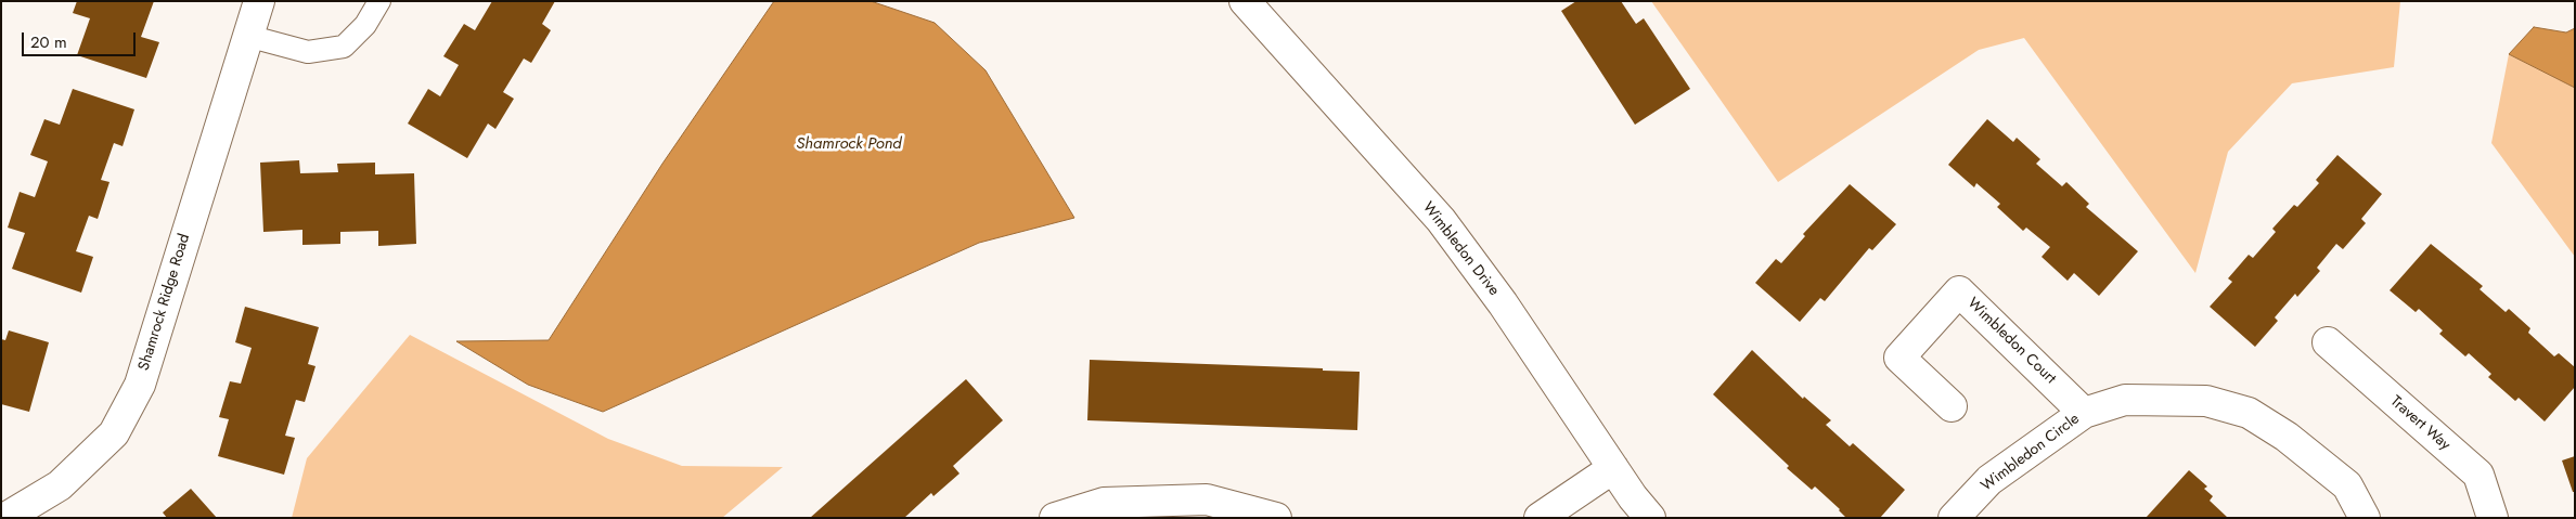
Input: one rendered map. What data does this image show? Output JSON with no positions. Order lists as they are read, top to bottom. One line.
{"streets":{"street":["Wimbledon Drive","Shamrock Ridge Road","Wimbledon Court","Travert Way","Wimbledon Circle"]},"crossings":[["Wimbledon Court","Wimbledon Circle"]],"water":["Shamrock Pond"],"scale_bar":"20 m"}
